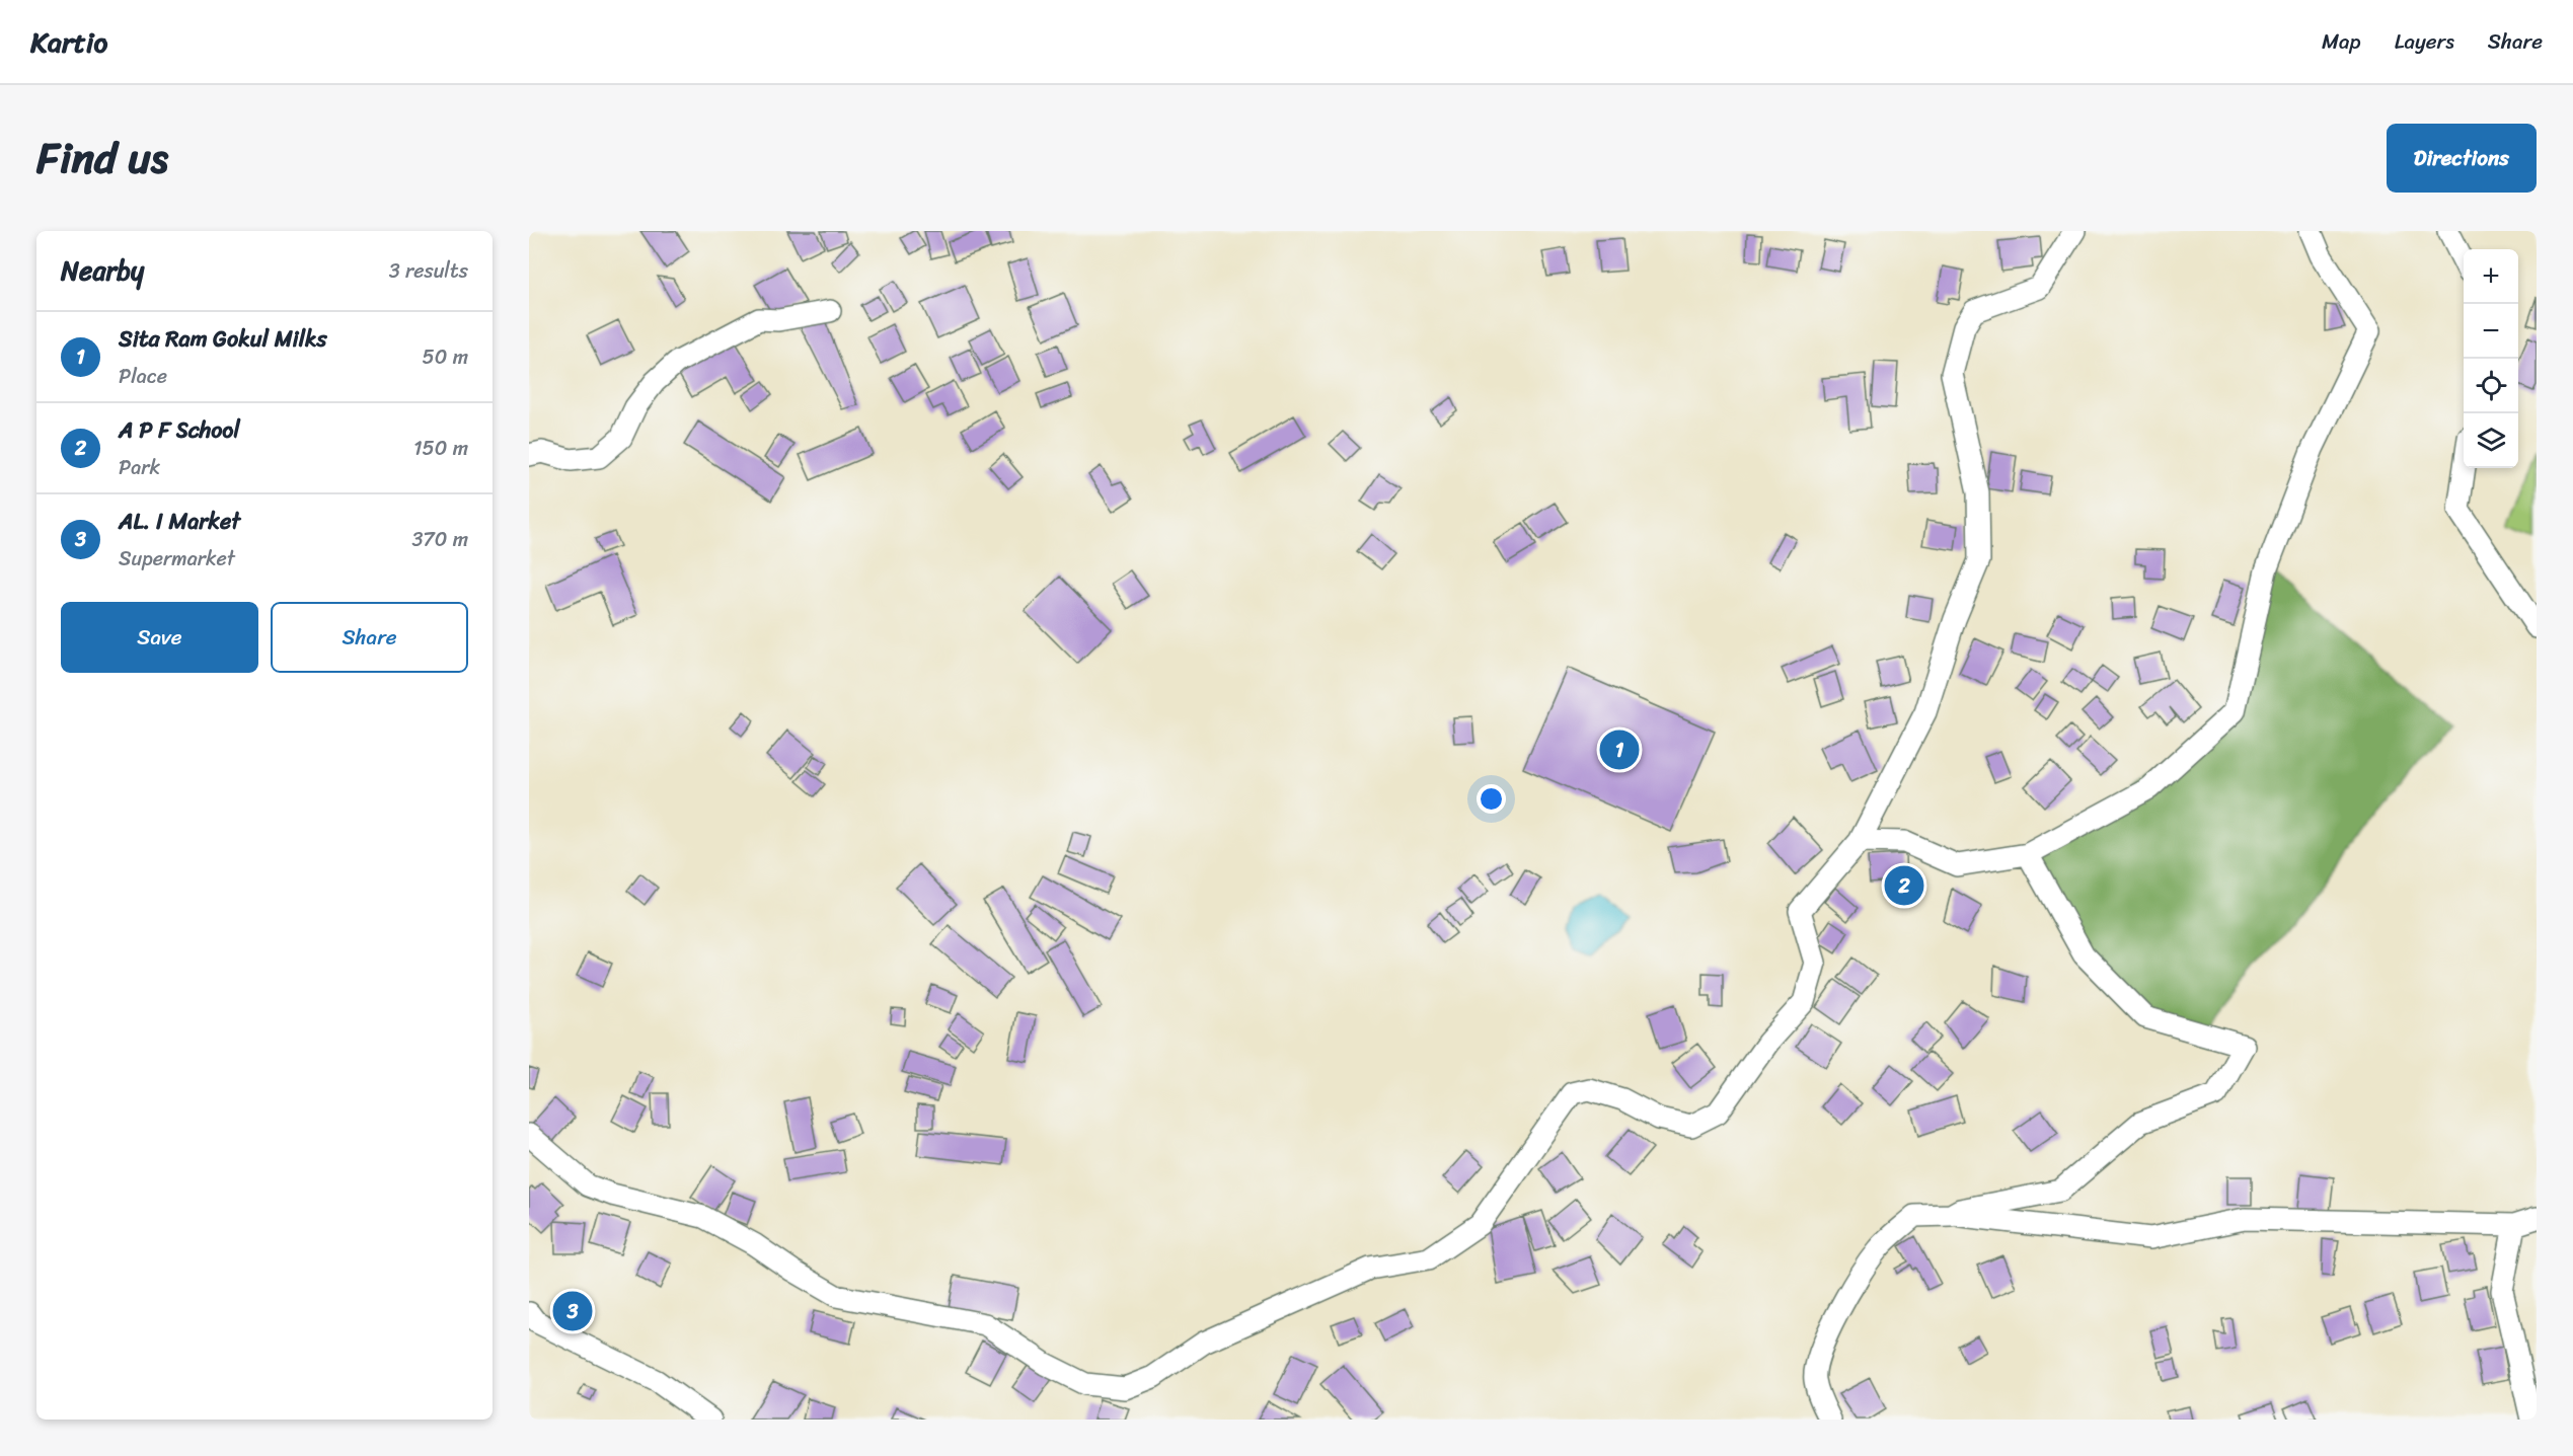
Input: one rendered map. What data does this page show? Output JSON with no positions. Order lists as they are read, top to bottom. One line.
{"page":{"header":"Kartio","nav":["Map","Layers","Share"],"title":"Find us","buttons":["Directions",["Save","Share"]],"heading":["Nearby","3 results"],"map_buttons":["+","−"],"list":[{"mark":"1","name":"Sita Ram Gokul Milks","note":"Place","value":"50 m"},{"mark":"2","name":"A P F School","note":"Park","value":"150 m"},{"mark":"3","name":"AL. I Market","note":"Supermarket","value":"370 m"}],"pins":["1","2","3"]}}
